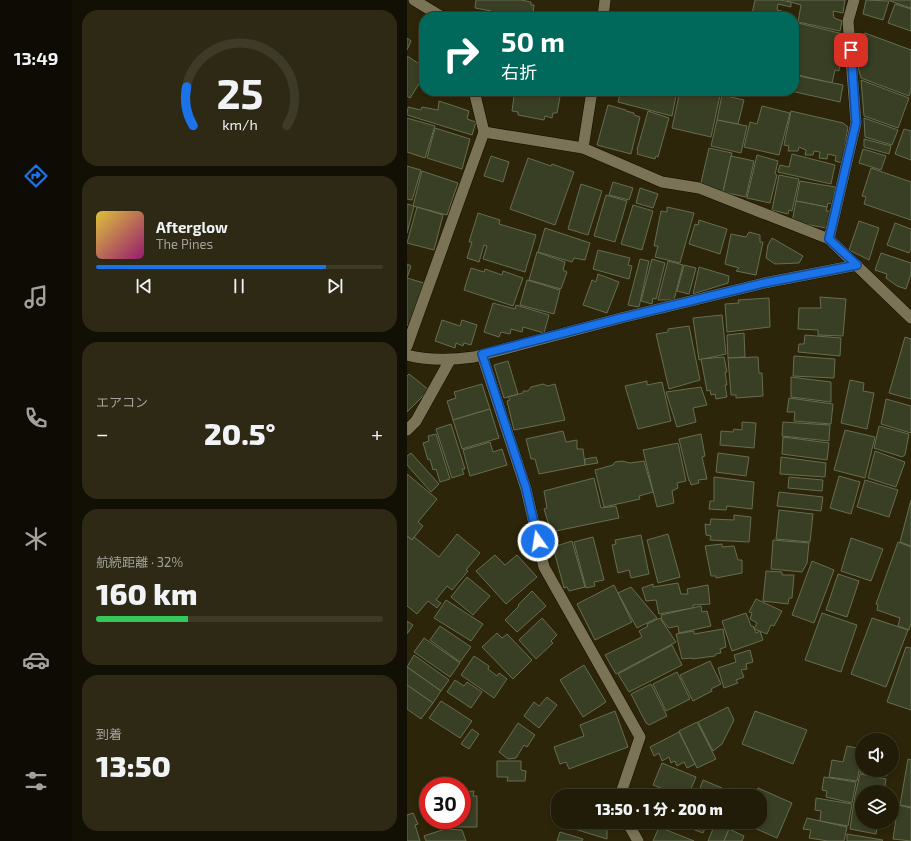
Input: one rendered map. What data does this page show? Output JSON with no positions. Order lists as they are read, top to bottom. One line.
{"page":{"tabs":"13:49","turn":["50 m","右折"],"song":["Afterglow","The Pines"],"tile":["エアコン",["航続距離 · 32%","160 km"],["到着","13:50"]],"heat":["−","20.5°","+"],"limit":"30","trip":"13:50 · 1 分 · 200 m","gauge":["25","km/h"]}}
